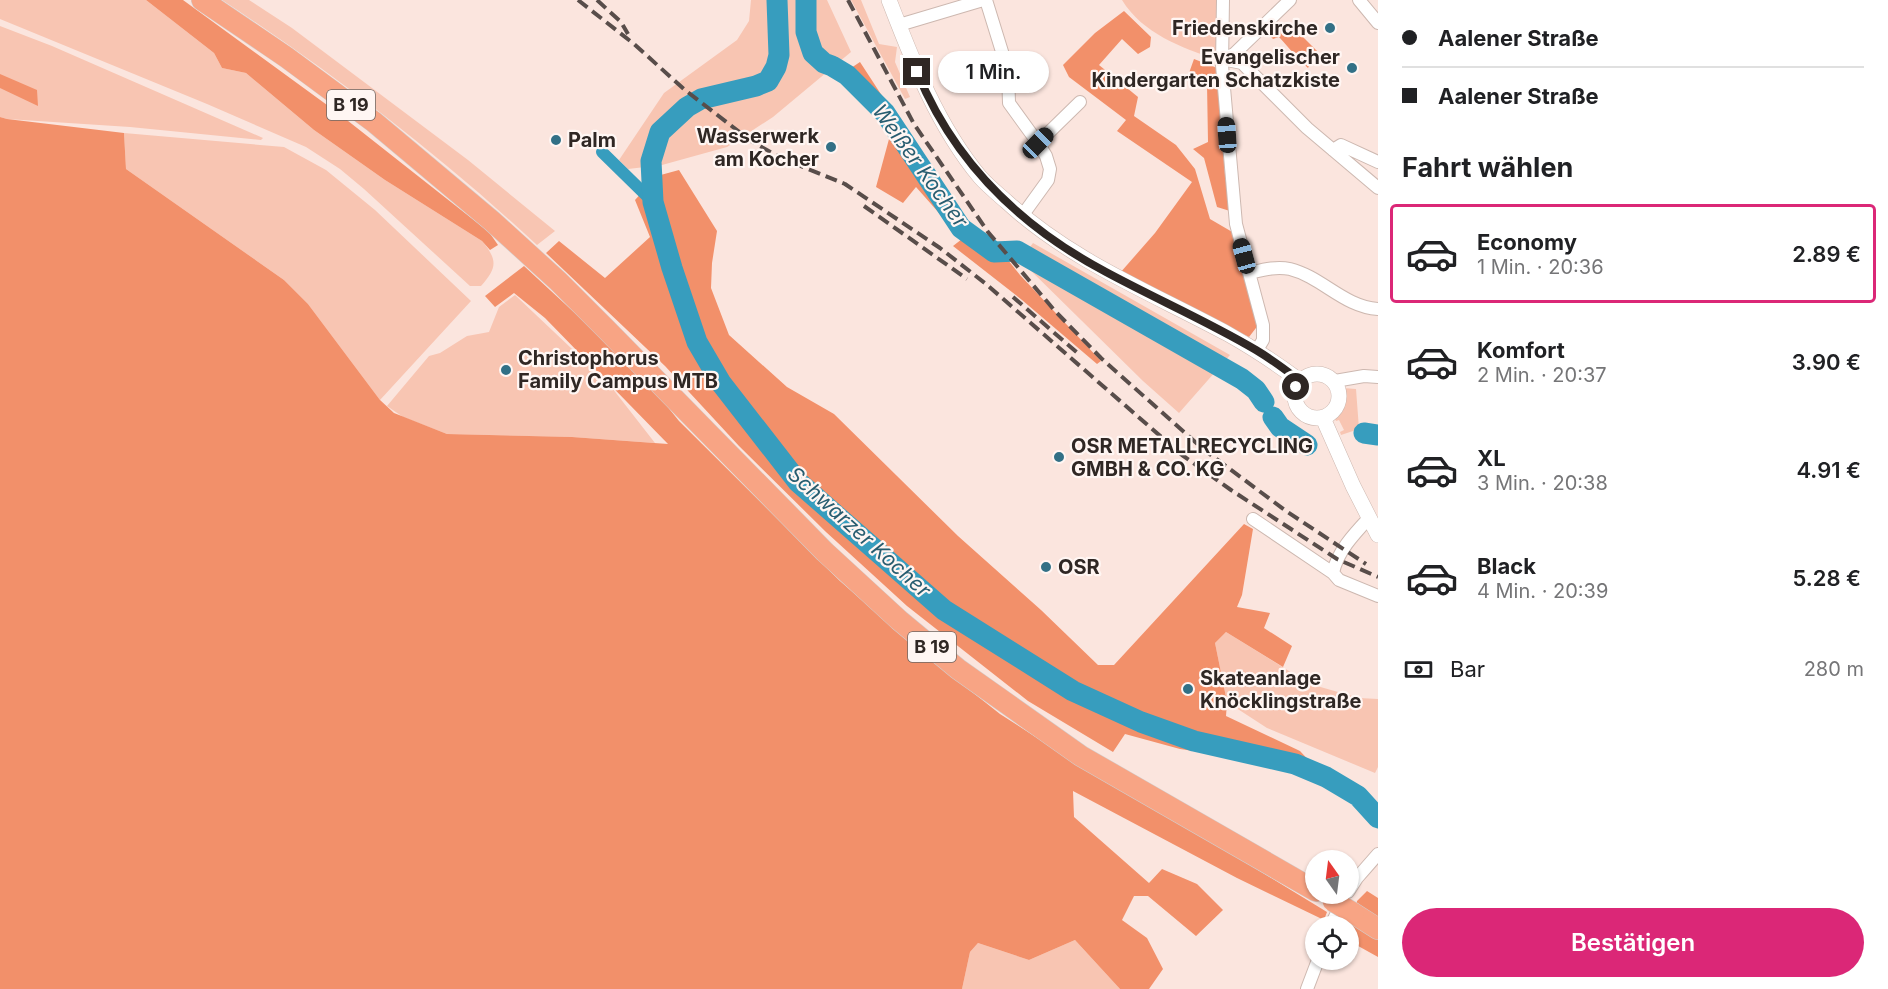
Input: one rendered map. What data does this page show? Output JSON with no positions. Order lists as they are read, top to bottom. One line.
{"streets":{"highway":["B 19"]},"water":["Weißer Kocher","Schwarzer Kocher"],"places":["Friedenskirche","Evangelischer Kindergarten Schatzkiste","Palm","Wasserwerk am Kocher","Christophorus Family Campus MTB","OSR METALLRECYCLING GMBH & CO. KG","OSR","Skateanlage Knöcklingstraße"],"north":"top","page":{"banner":["Aalener Straße","Aalener Straße"],"bubble":"1 Min.","heading":"Fahrt wählen","list":[{"name":"Economy","note":"1 Min. · 20:36","value":"2.89 €"},{"name":"Komfort","note":"2 Min. · 20:37","value":"3.90 €"},{"name":"XL","note":"3 Min. · 20:38","value":"4.91 €"},{"name":"Black","note":"4 Min. · 20:39","value":"5.28 €"}],"pay":["Bar","280 m"],"buttons":"Bestätigen"}}
